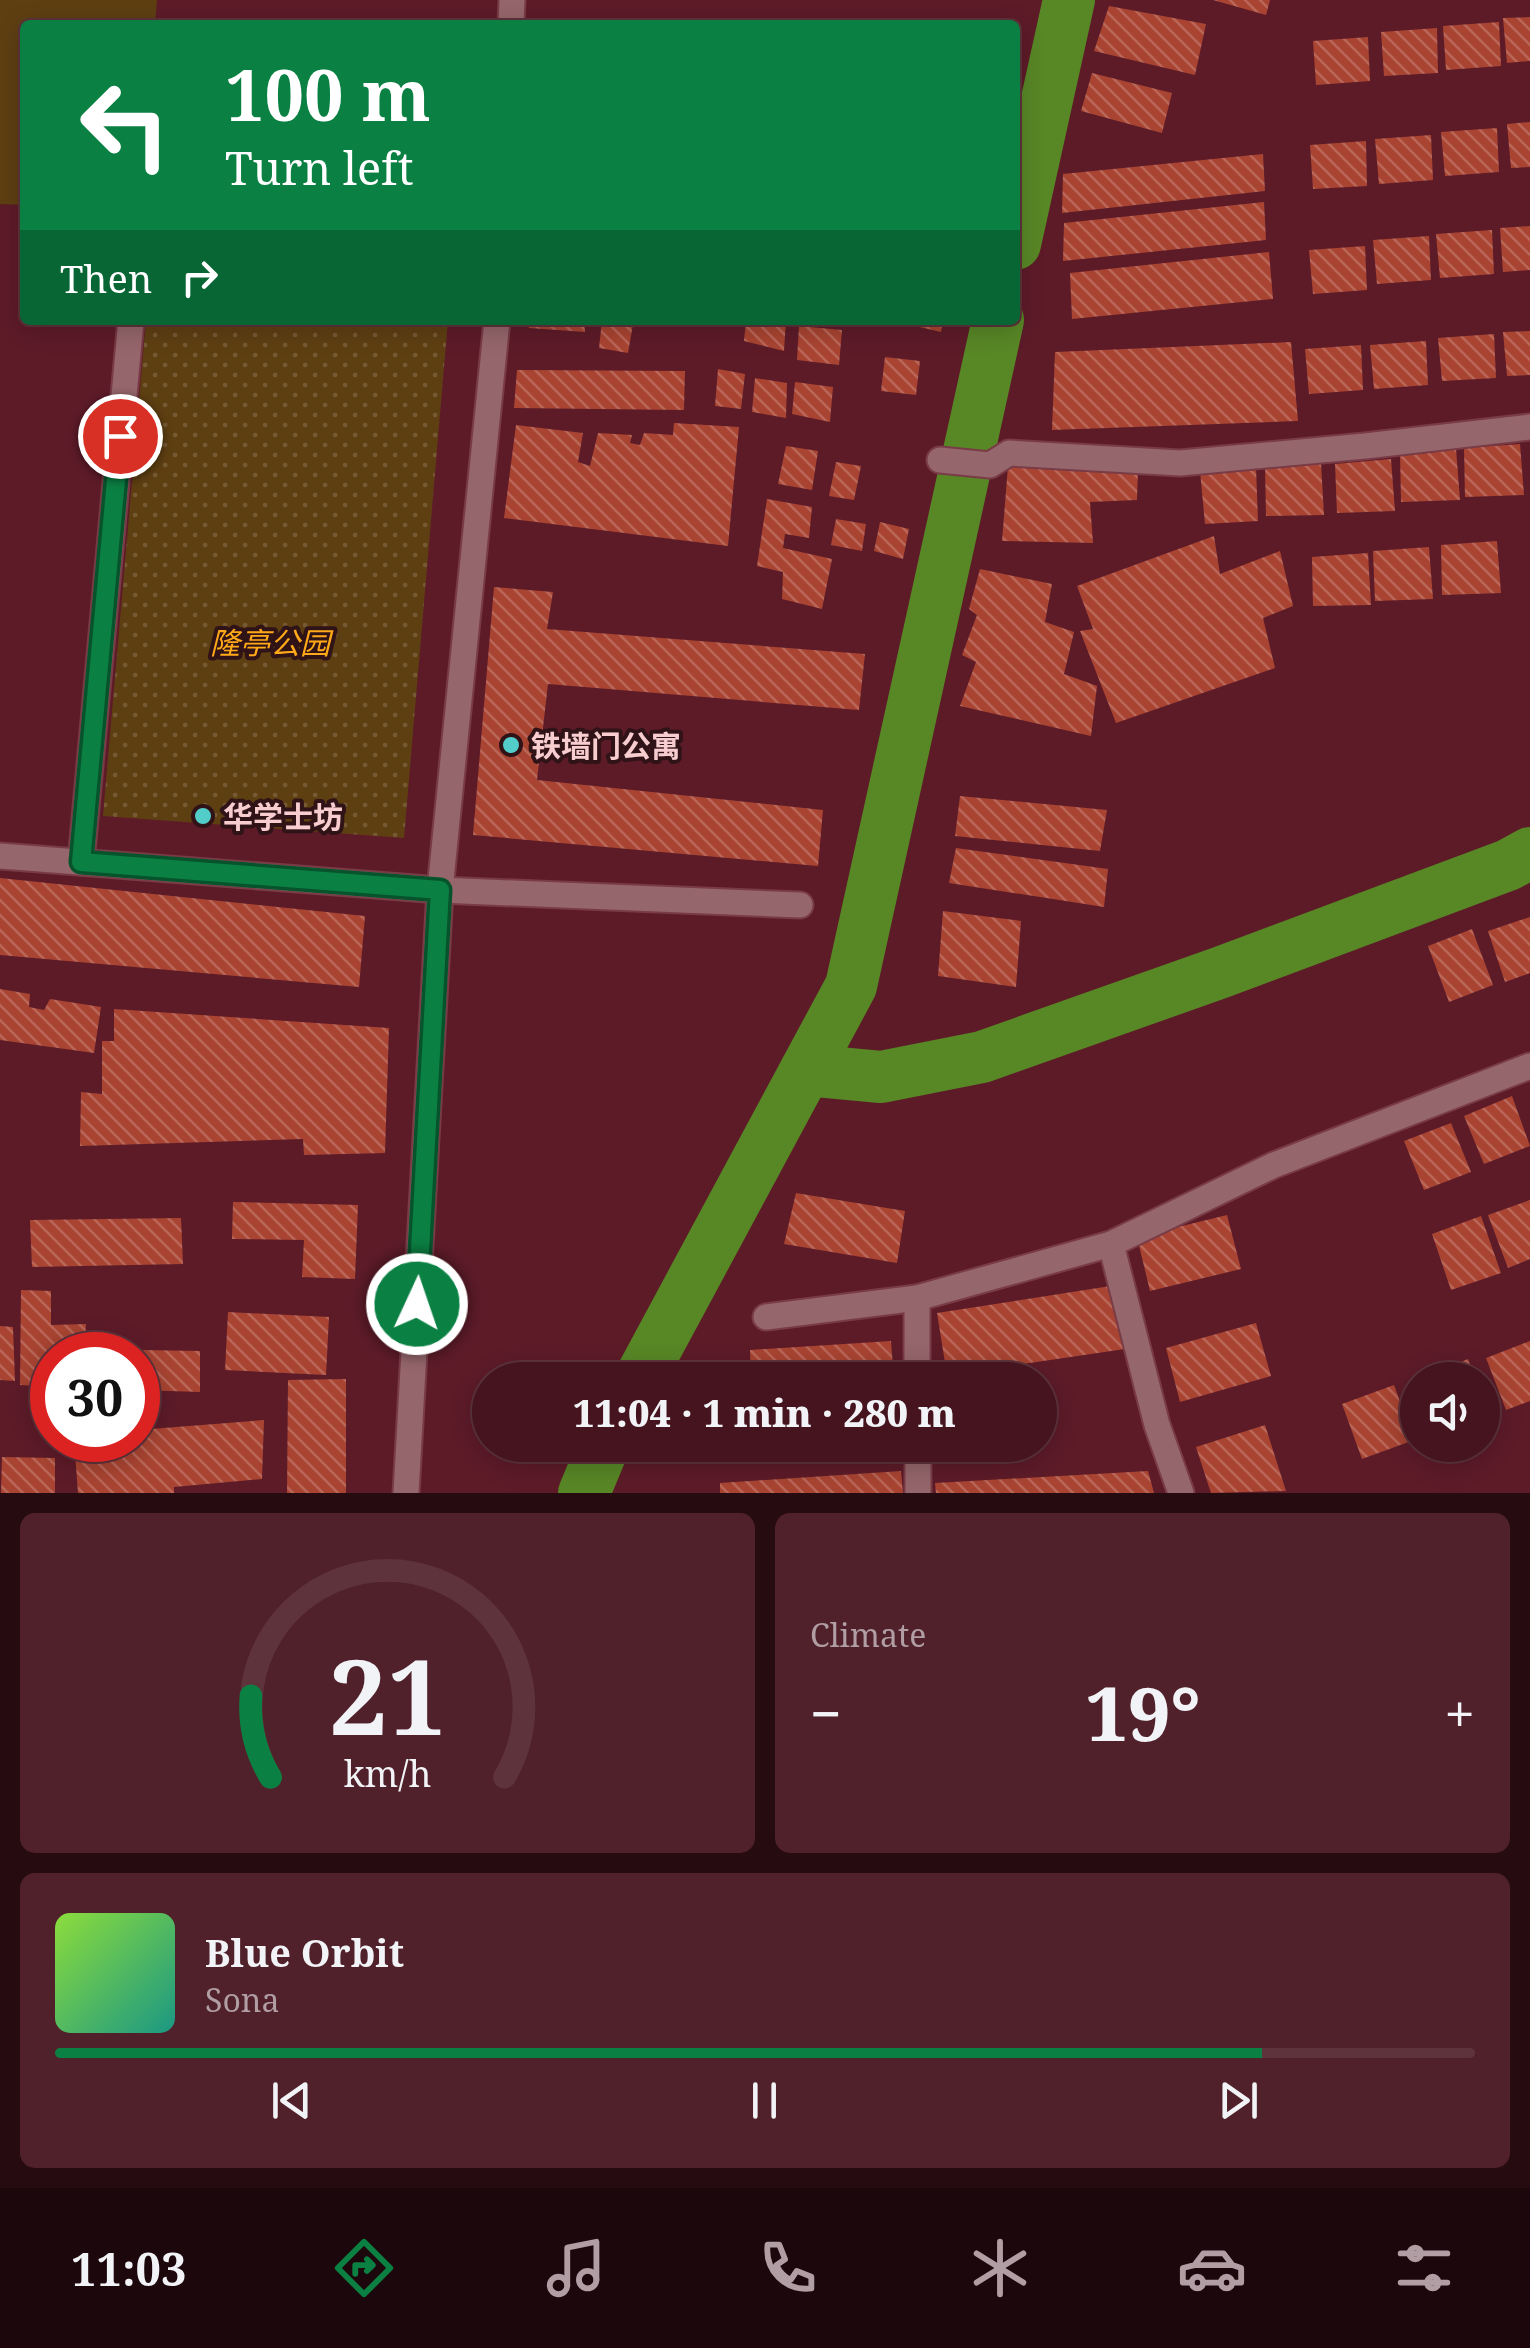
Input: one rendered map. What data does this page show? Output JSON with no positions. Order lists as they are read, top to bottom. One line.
{"parks":["隆亭公园"],"places":["铁墙门公寓","华学士坊"],"page":{"turn":["100 m","Turn left"],"then":"Then","limit":"30","trip":"11:04 · 1 min · 280 m","tile":"Climate","heat":["−","19°","+"],"song":["Blue Orbit","Sona"],"tabs":"11:03","gauge":["21","km/h"]}}
